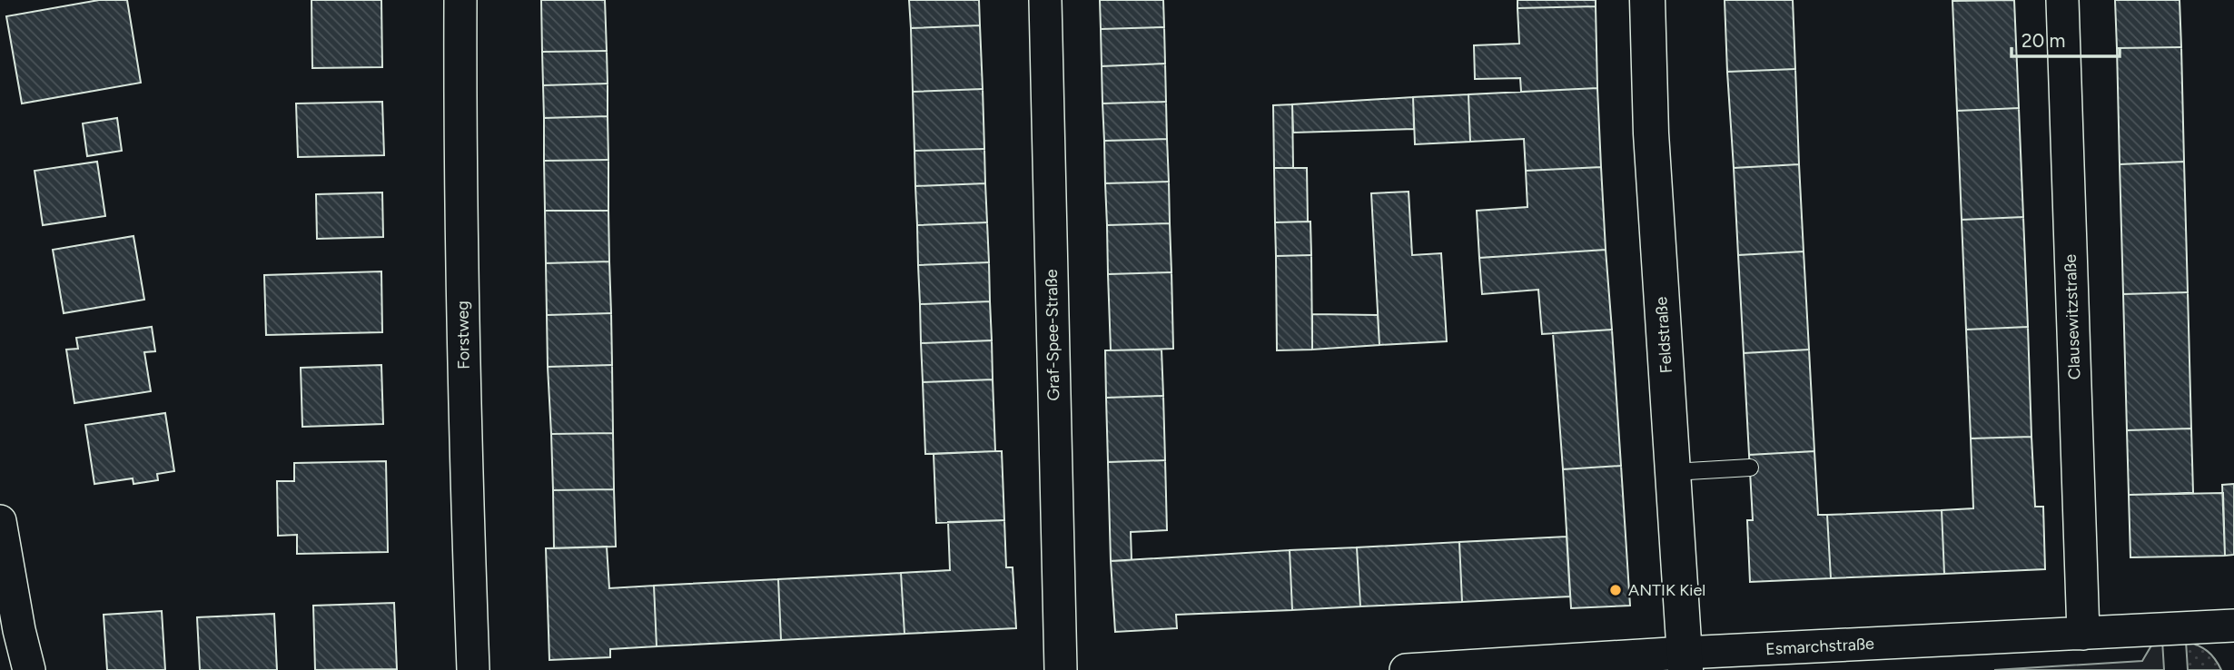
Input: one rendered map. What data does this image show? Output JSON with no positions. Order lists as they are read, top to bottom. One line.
{"streets":{"street":["Clausewitzstraße","Forstweg","Graf-Spee-Straße","Feldstraße","Esmarchstraße"]},"crossings":[["Clausewitzstraße","Esmarchstraße"],["Feldstraße","Esmarchstraße"]],"places":["ANTIK Kiel"],"scale_bar":"20 m"}
